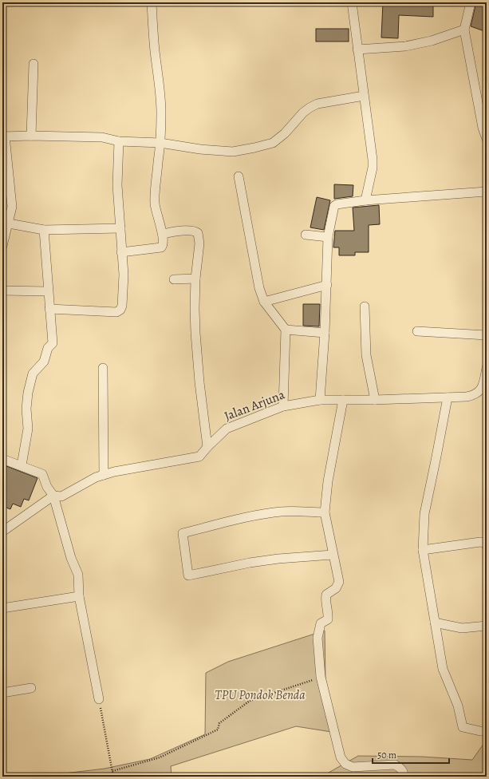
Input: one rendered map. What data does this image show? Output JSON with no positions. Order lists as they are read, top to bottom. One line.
{"streets":{"street":["Jalan Arjuna"]},"parks":["TPU Pondok Benda"],"scale_bar":"50 m"}
